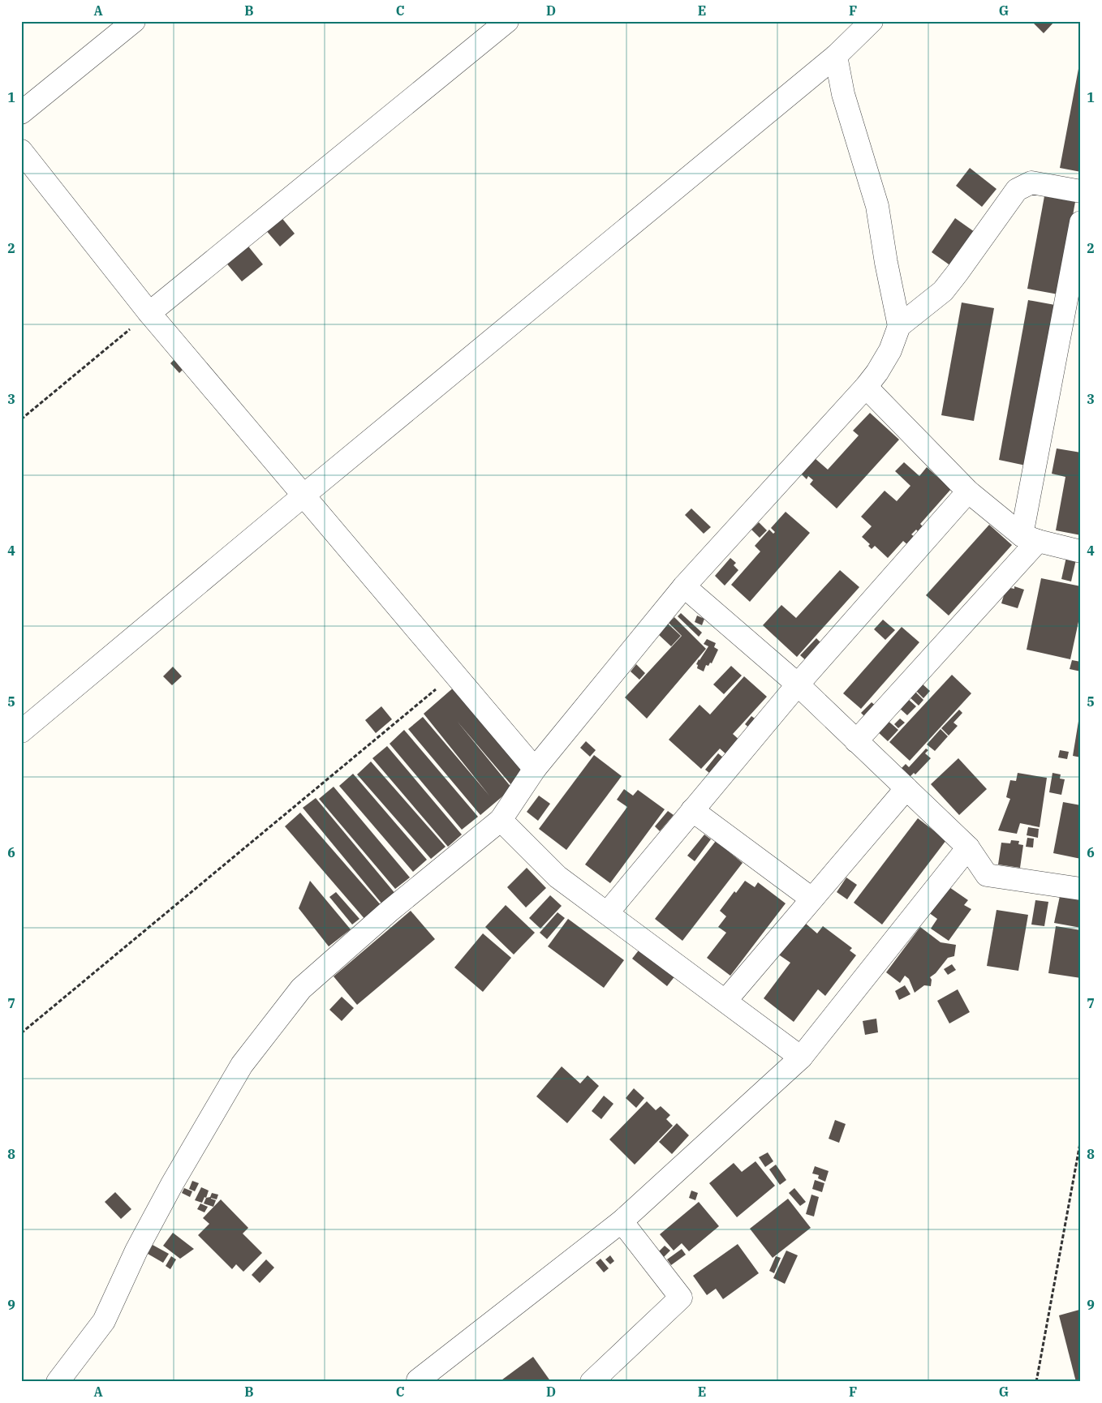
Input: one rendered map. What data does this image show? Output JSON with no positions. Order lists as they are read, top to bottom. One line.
{"grid":{"columns":["A","B","C","D","E","F","G"],"rows":["1","2","3","4","5","6","7","8","9"]}}
